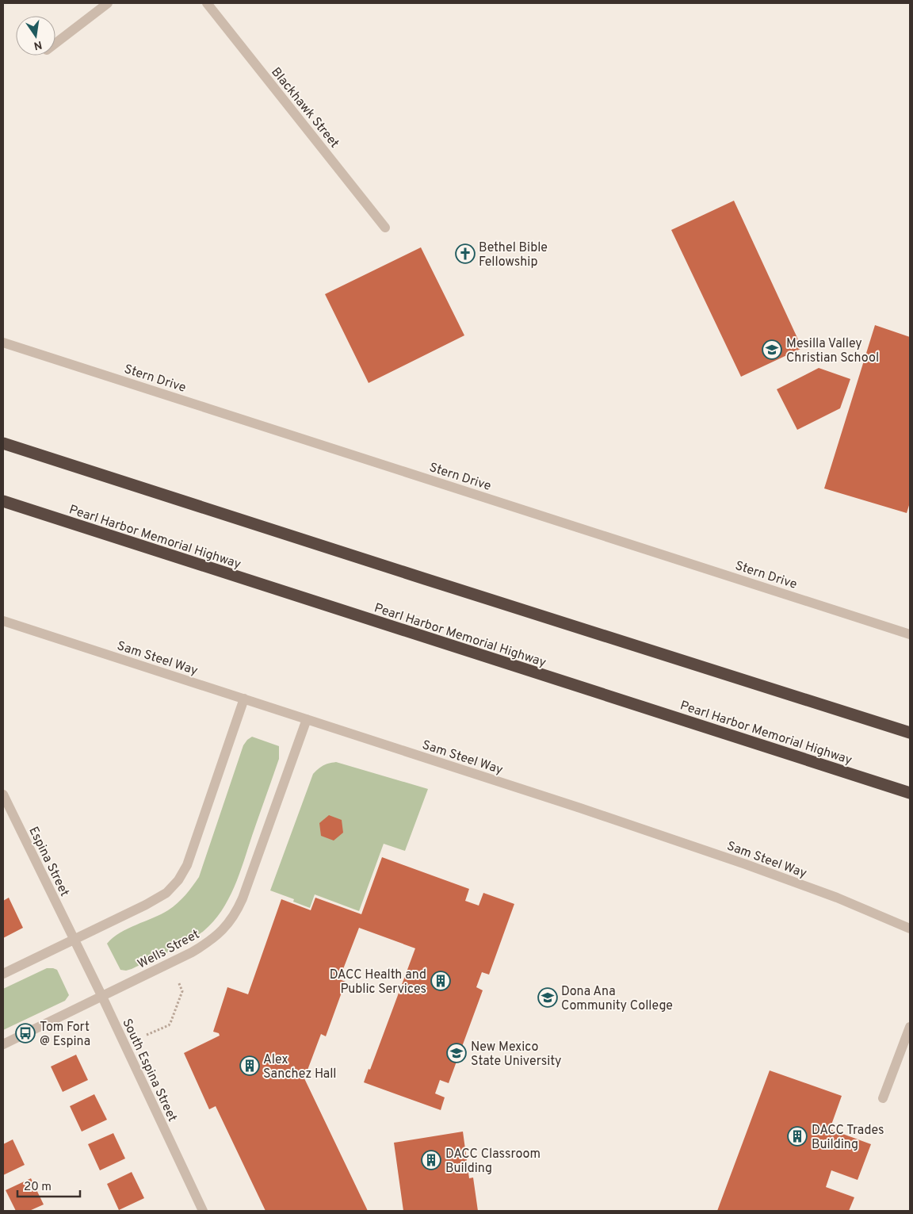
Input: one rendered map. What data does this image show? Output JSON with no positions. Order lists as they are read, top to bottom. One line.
{"streets":{"highway":["Pearl Harbor Memorial Highway"],"street":["Blackhawk Street","Stern Drive","Sam Steel Way","Espina Street","Wells Street","South Espina Street"]},"crossings":[["Sam Steel Way","Wells Street"],["Espina Street","South Espina Street"],["Wells Street","South Espina Street"]],"places":{"church":["Bethel Bible Fellowship"],"school or university":["Mesilla Valley Christian School","Dona Ana Community College","New Mexico State University"],"building":["DACC Health and Public Services","Alex Sanchez Hall","DACC Trades Building","DACC Classroom Building"],"bus stop":["Tom Fort @ Espina"]},"scale_bar":"20 m","north":"bottom"}
